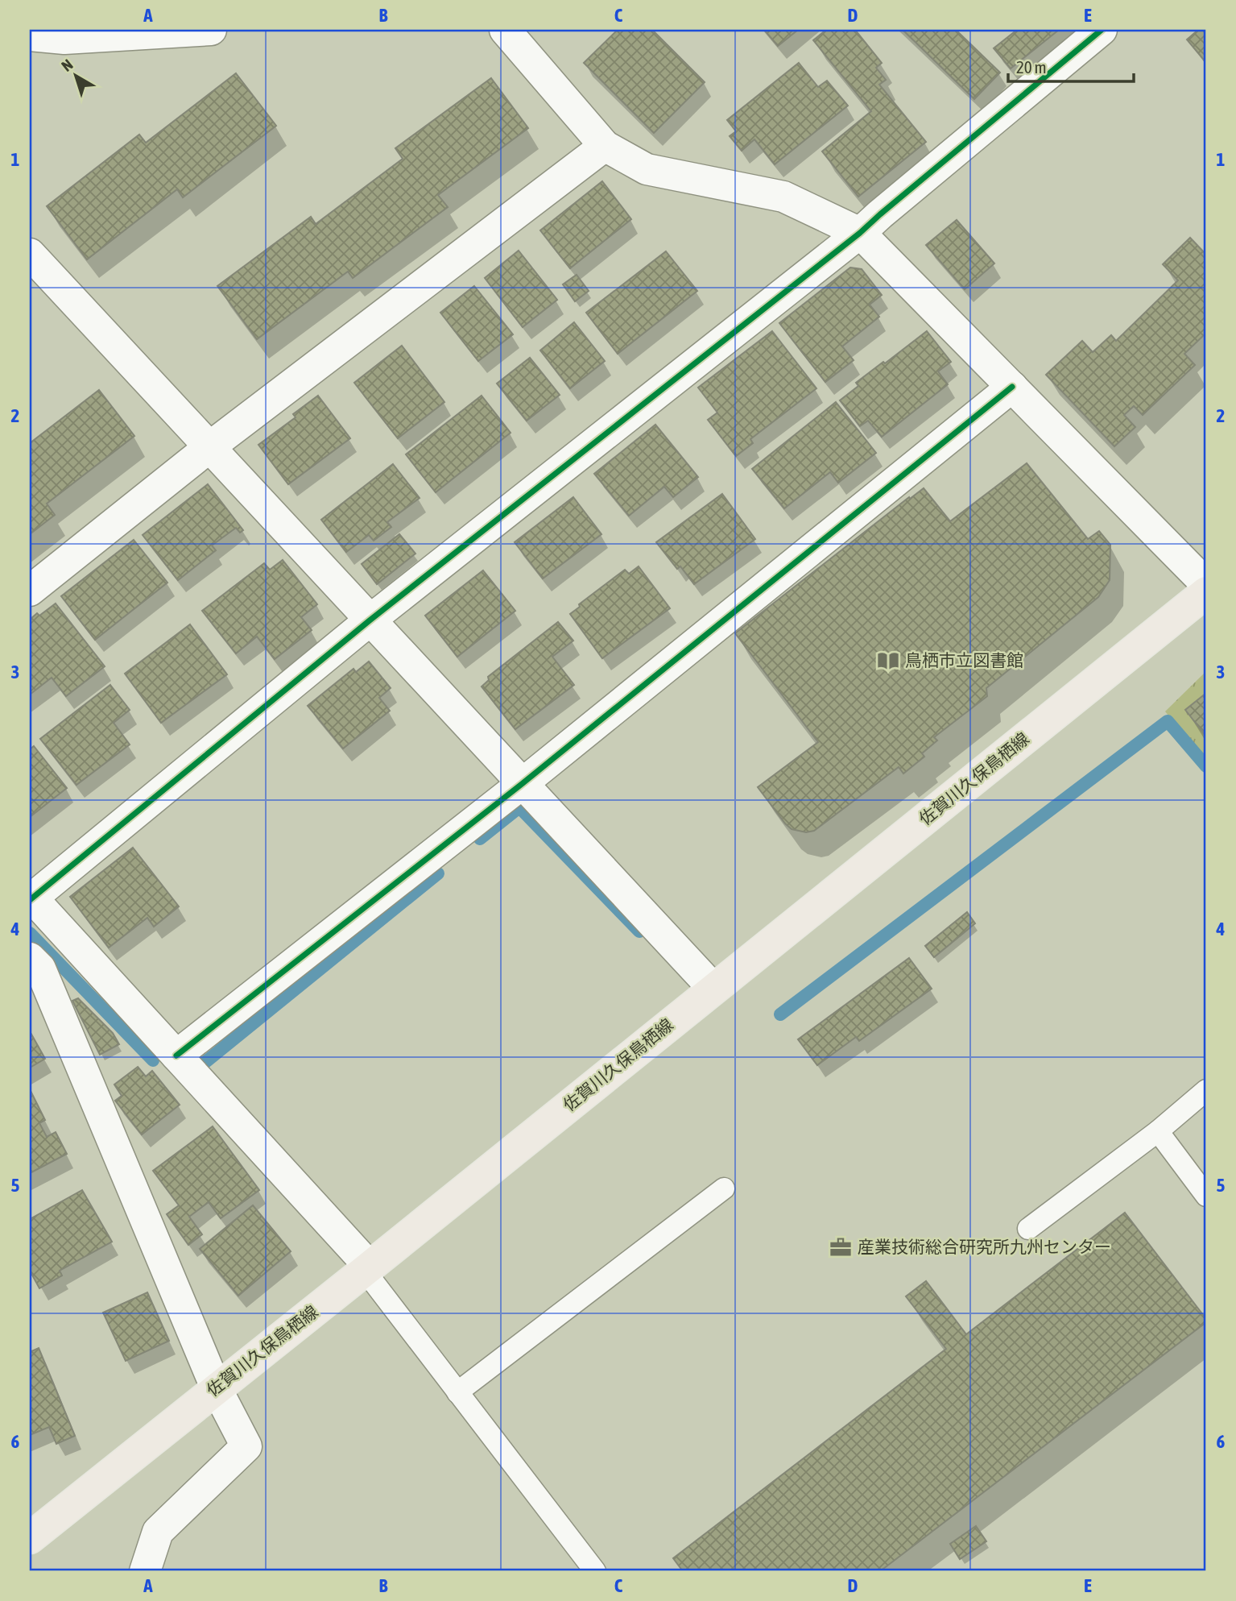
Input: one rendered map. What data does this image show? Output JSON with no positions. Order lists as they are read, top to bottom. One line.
{"streets":{"main road":["佐賀川久保鳥栖線"]},"places":{"library":["鳥栖市立図書館"],"office":["産業技術総合研究所九州センター"]},"scale_bar":"20 m","north":"top left","grid":{"columns":["A","B","C","D","E"],"rows":["1","2","3","4","5","6"]}}
